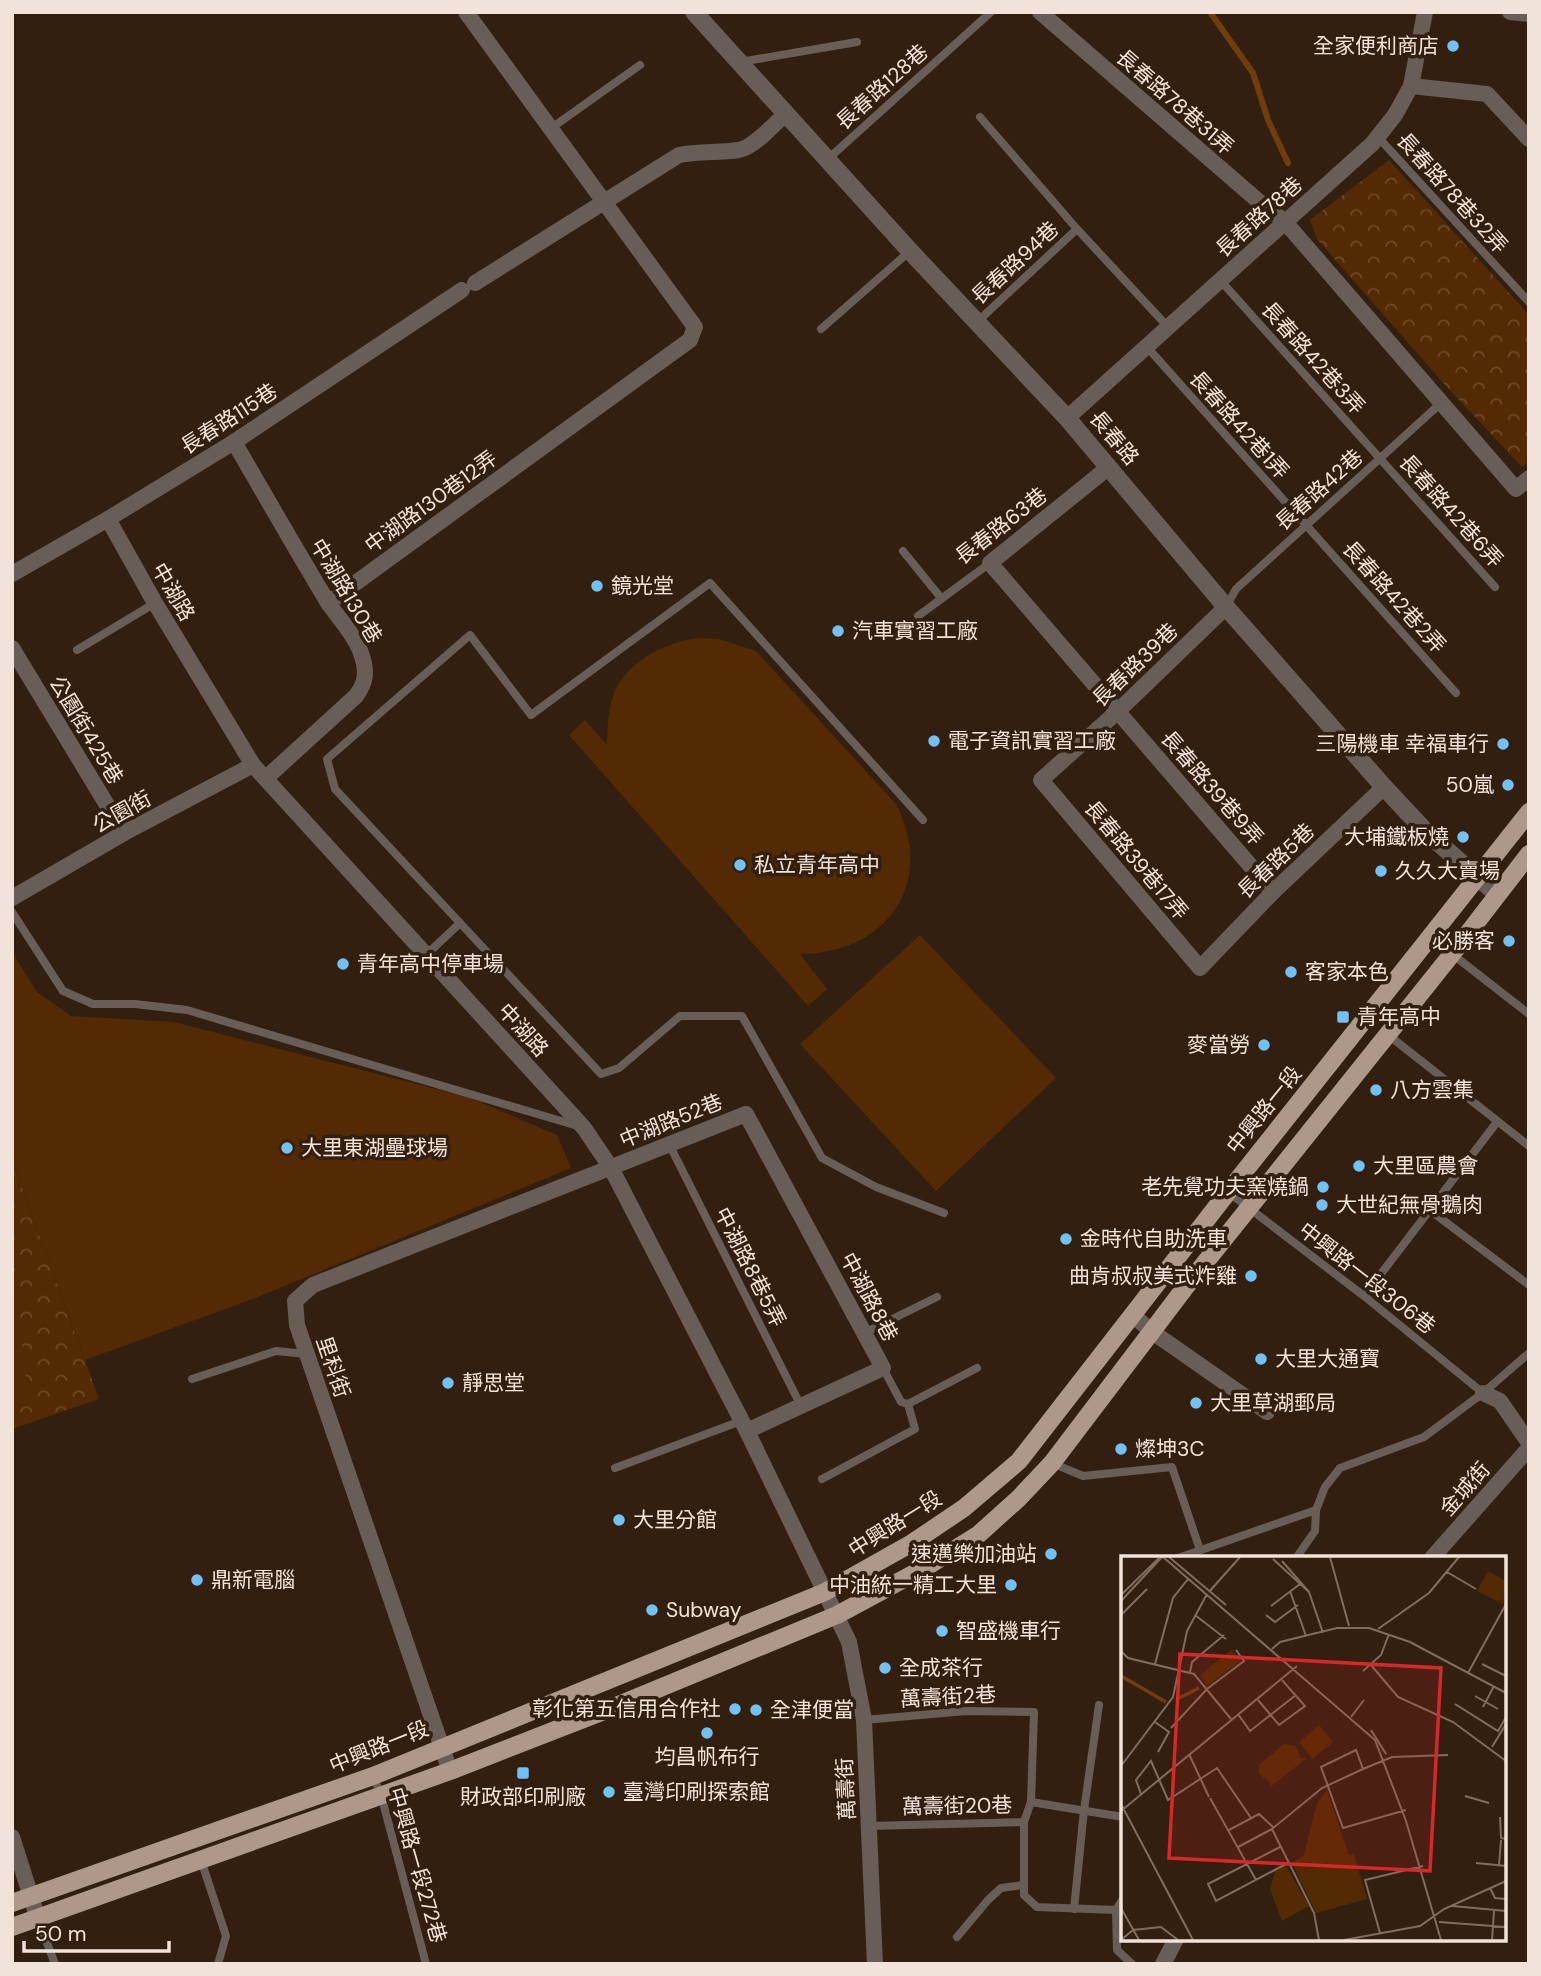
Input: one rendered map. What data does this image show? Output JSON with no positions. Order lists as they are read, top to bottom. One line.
{"streets":{"main road":["中興路一段"],"street":["長春路78巷31弄","長春路78巷","長春路115巷","長春路","中湖路130巷12弄","長春路63巷","中湖路130巷","中湖路","長春路39巷","公園街425巷","長春路39巷9弄","公園街","長春路39巷17弄","長春路5巷","中湖路52巷","中湖路8巷","里科街","金城街","萬壽街"],"lane":["長春路128巷","長春路78巷32弄","長春路94巷","長春路42巷3弄","長春路42巷1弄","長春路42巷","長春路42巷6弄","長春路42巷2弄","中湖路8巷5弄","中興路一段306巷","萬壽街2巷","萬壽街20巷","中興路一段272巷"]},"crossings":[["長春路128巷","長春路"],["長春路78巷31弄","長春路78巷"],["長春路78巷31弄","長春路42巷"],["長春路78巷32弄","長春路78巷"],["長春路78巷","長春路42巷3弄"],["長春路78巷","長春路42巷1弄"],["長春路78巷","長春路"],["長春路94巷","長春路"],["長春路42巷3弄","長春路42巷"],["長春路42巷3弄","長春路42巷6弄"],["長春路115巷","長春路"],["長春路115巷","中湖路130巷12弄"],["長春路115巷","中湖路130巷"],["長春路115巷","中湖路"],["長春路42巷1弄","長春路42巷"],["長春路42巷1弄","長春路42巷2弄"],["長春路","長春路42巷"],["長春路","長春路63巷"],["長春路","長春路39巷"],["長春路","長春路5巷"],["長春路","中興路一段"],["長春路42巷","長春路42巷6弄"],["長春路42巷","長春路42巷2弄"],["長春路42巷","長春路39巷"],["中湖路130巷12弄","中湖路130巷"],["長春路63巷","長春路39巷9弄"],["中湖路130巷","中湖路"],["中湖路","公園街"],["中湖路","中興路一段"],["中湖路","中湖路52巷"],["中湖路","中湖路8巷"],["中湖路","里科街"],["中湖路","萬壽街"],["長春路39巷","長春路39巷9弄"],["長春路39巷","長春路39巷17弄"],["公園街425巷","公園街"],["長春路39巷9弄","長春路5巷"],["長春路39巷17弄","長春路5巷"],["中興路一段","中興路一段306巷"],["中興路一段","里科街"],["中興路一段","中興路一段272巷"],["中湖路52巷","中湖路8巷5弄"],["中湖路52巷","中湖路8巷"],["中湖路52巷","里科街"],["中湖路8巷5弄","中湖路8巷"],["萬壽街2巷","萬壽街"],["萬壽街2巷","萬壽街20巷"],["萬壽街","萬壽街20巷"]],"places":{"other":["全家便利商店","鏡光堂","汽車實習工廠","電子資訊實習工廠","三陽機車 幸福車行","50嵐","大埔鐵板燒","私立青年高中","久久大賣場","必勝客","青年高中停車場","客家本色","麥當勞","八方雲集","大里東湖壘球場","大里區農會","老先覺功夫窯燒鍋","大世紀無骨鵝肉","金時代自助洗車","曲肯叔叔美式炸雞","大里大通寶","靜思堂","大里草湖郵局","燦坤3C","大里分館","速邁樂加油站","鼎新電腦","中油統一精工大里","Subway","智盛機車行","全成茶行","彰化第五信用合作社","全津便當","均昌帆布行","臺灣印刷探索館"],"transit":["青年高中","財政部印刷廠"]},"scale_bar":"50 m"}
